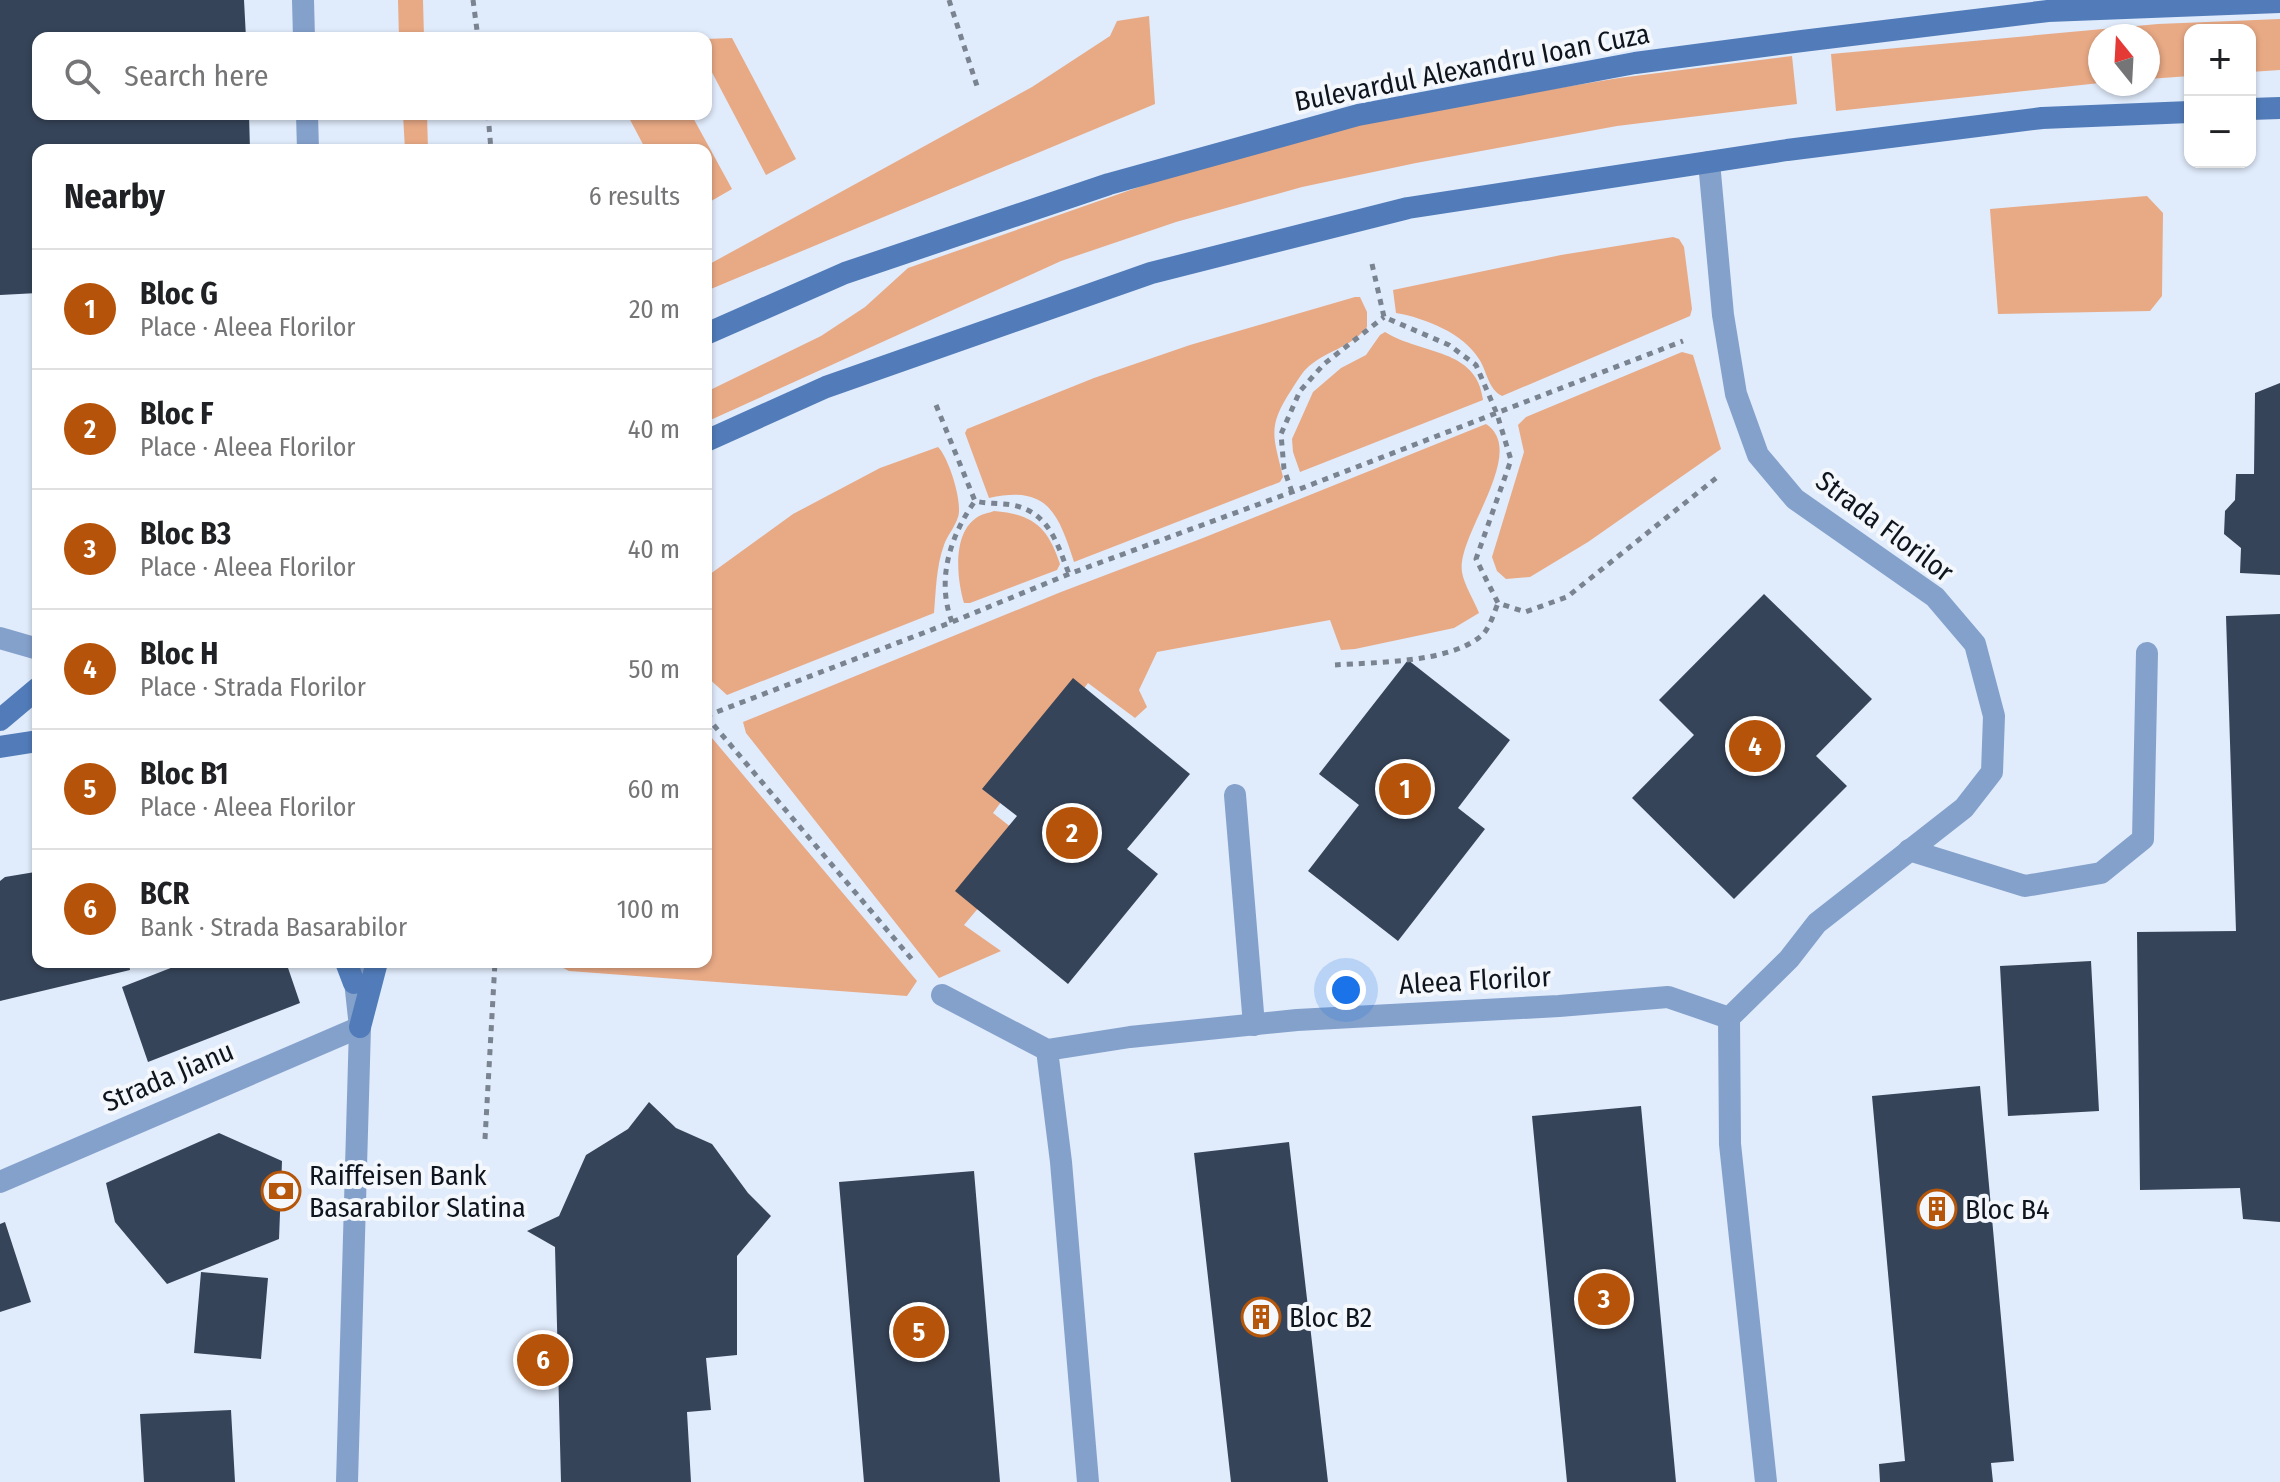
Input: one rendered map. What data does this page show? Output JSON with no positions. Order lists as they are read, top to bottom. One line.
{"streets":{"main road":["Bulevardul Alexandru Ioan Cuza"],"street":["Strada Florilor","Aleea Florilor","Strada Jianu"]},"crossings":[["Strada Florilor","Aleea Florilor"]],"places":{"bank":["Raiffeisen Bank Basarabilor Slatina"],"building":["Bloc B4","Bloc B2"]},"north":"top","page":{"map_buttons":["+","−"],"search":"Search here","heading":["Nearby","6 results"],"list":[{"mark":"1","name":"Bloc G","note":"Place · Aleea Florilor","value":"20 m"},{"mark":"2","name":"Bloc F","note":"Place · Aleea Florilor","value":"40 m"},{"mark":"3","name":"Bloc B3","note":"Place · Aleea Florilor","value":"40 m"},{"mark":"4","name":"Bloc H","note":"Place · Strada Florilor","value":"50 m"},{"mark":"5","name":"Bloc B1","note":"Place · Aleea Florilor","value":"60 m"},{"mark":"6","name":"BCR","note":"Bank · Strada Basarabilor","value":"100 m"}],"pins":["4","1","2","3","5","6"]}}
